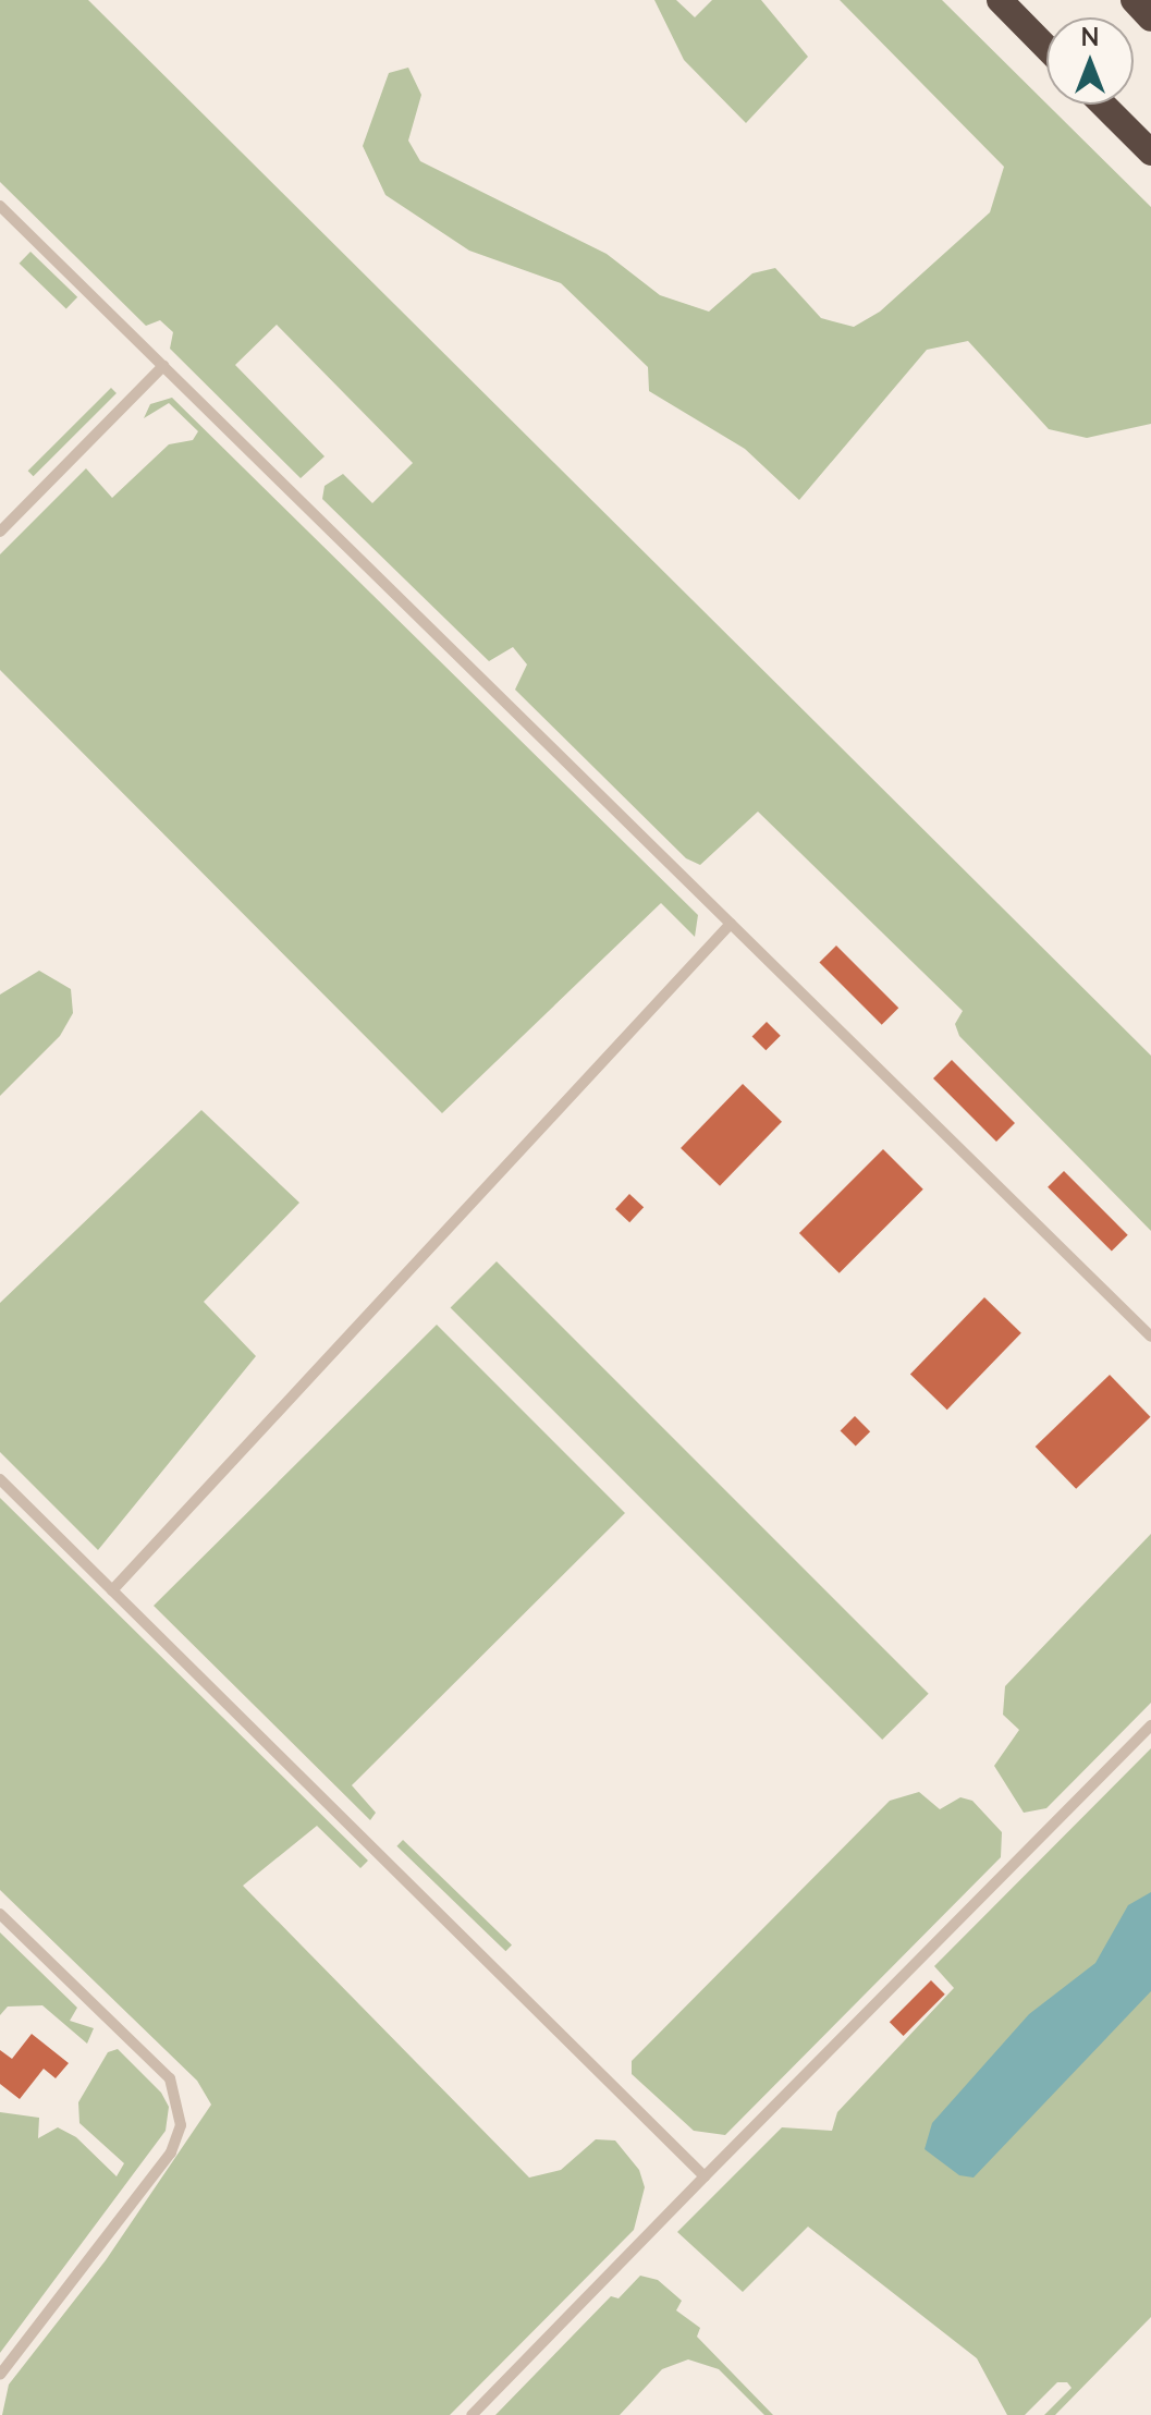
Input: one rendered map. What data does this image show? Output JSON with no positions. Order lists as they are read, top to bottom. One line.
{"north":"top"}
